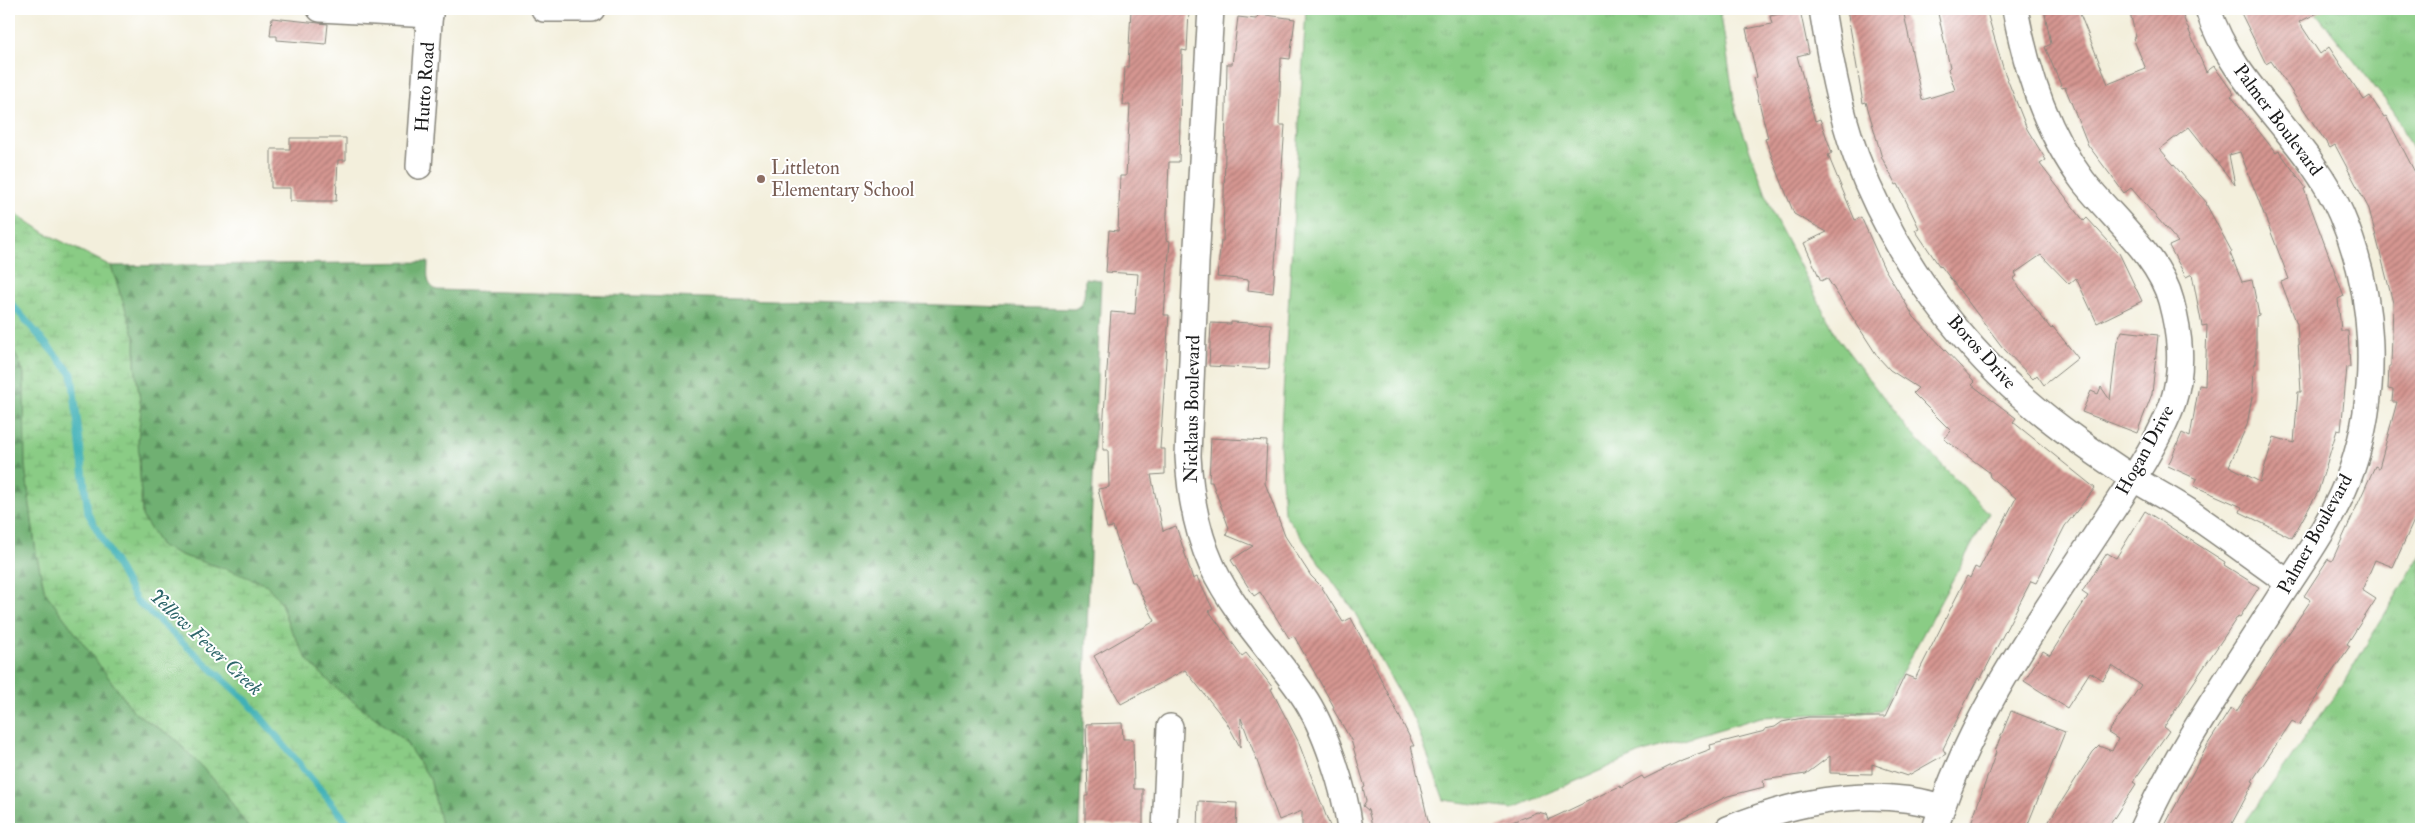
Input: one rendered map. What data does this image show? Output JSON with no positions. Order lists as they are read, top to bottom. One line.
{"streets":{"street":["Hutto Road","Palmer Boulevard","Boros Drive","Nicklaus Boulevard","Hogan Drive"]},"crossings":[["Palmer Boulevard","Boros Drive"],["Boros Drive","Hogan Drive"]],"water":["Yellow Fever Creek"],"places":["Littleton Elementary School"]}
